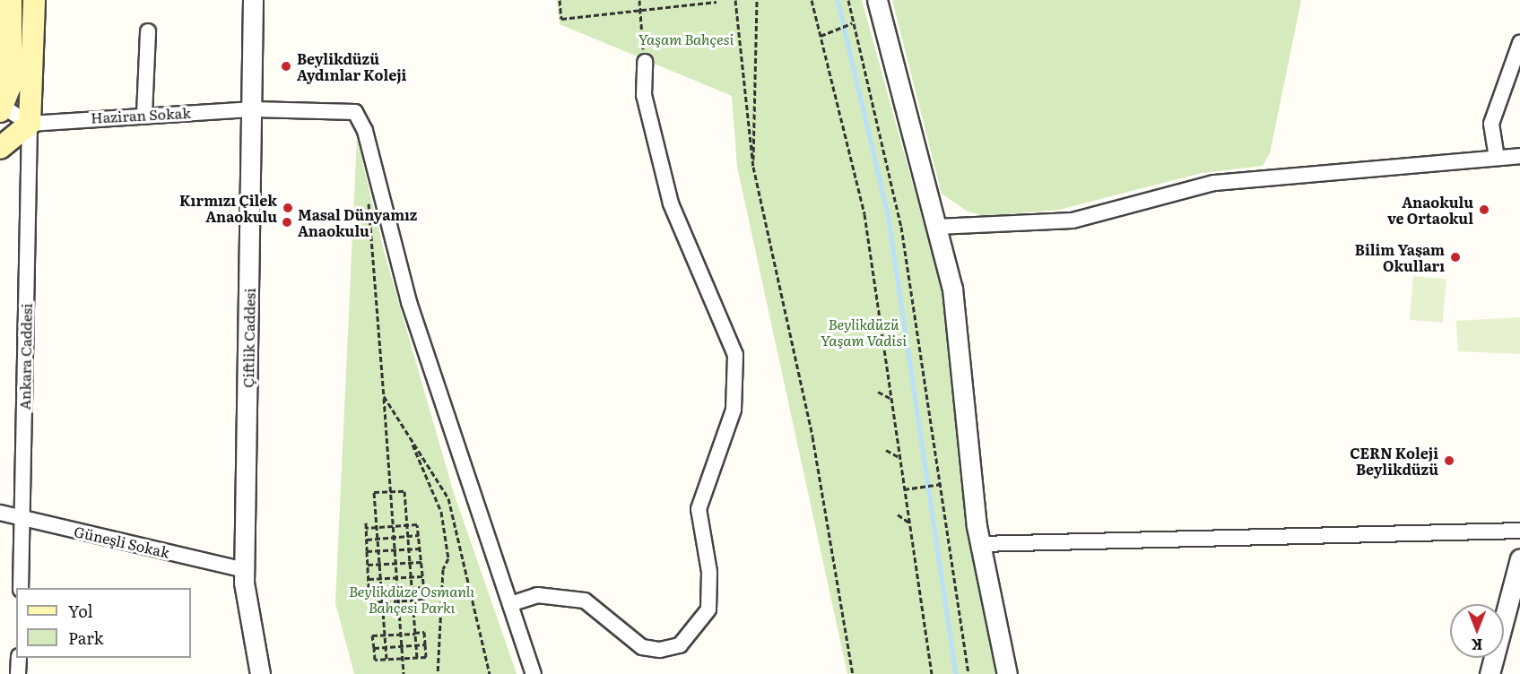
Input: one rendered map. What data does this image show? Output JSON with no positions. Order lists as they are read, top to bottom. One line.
{"streets":{"street":["Haziran Sokak","Çiftlik Caddesi","Ankara Caddesi","Güneşli Sokak"]},"crossings":[["Haziran Sokak","Çiftlik Caddesi"],["Haziran Sokak","Ankara Caddesi"],["Çiftlik Caddesi","Güneşli Sokak"],["Ankara Caddesi","Güneşli Sokak"]],"parks":["Yaşam Bahçesi","Beylikdüzü Yaşam Vadisi","Beylikdüze Osmanlı Bahçesi Parkı"],"places":["Beylikdüzü Aydınlar Koleji","Kırmızı Çilek Anaokulu","Anaokulu ve Ortaokul","Masal Dünyamız Anaokulu","Bilim Yaşam Okulları","CERN Koleji Beylikdüzü"],"legend":["Yol","Park"],"north":"bottom"}
